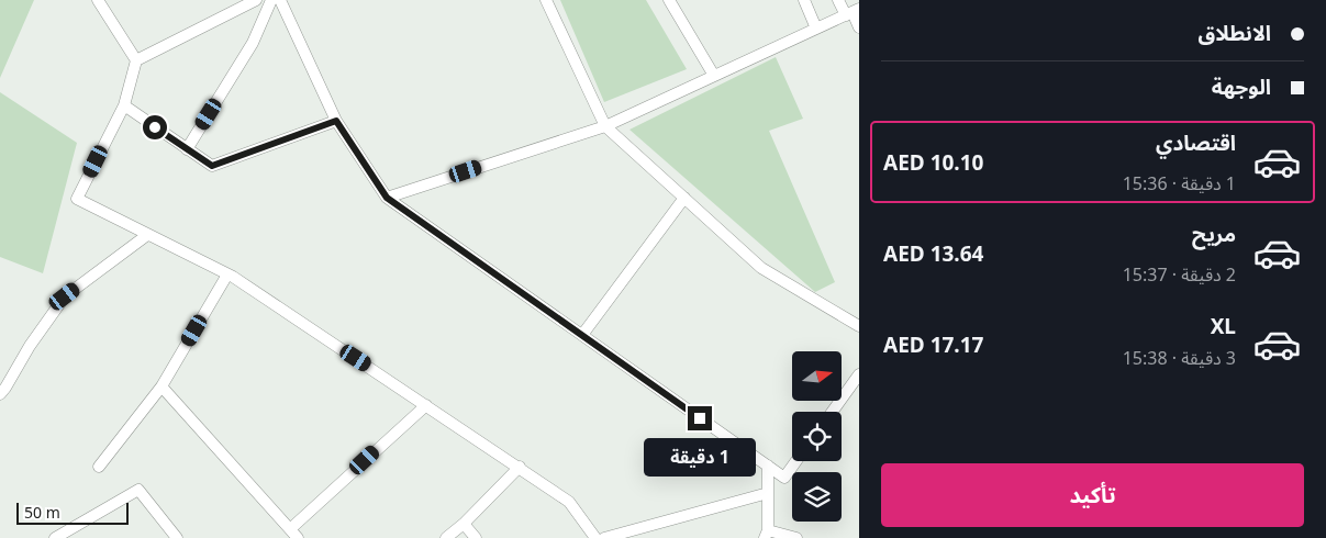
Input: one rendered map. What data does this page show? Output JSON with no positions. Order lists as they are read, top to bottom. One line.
{"scale_bar":"50 m","north":"right","page":{"banner":["الانطلاق","الوجهة"],"list":[{"name":"اقتصادي","note":"1 دقيقة · 15:36","value":"AED 10.10"},{"name":"مريح","note":"2 دقيقة · 15:37","value":"AED 13.64"},{"name":"XL","note":"3 دقيقة · 15:38","value":"AED 17.17"}],"bubble":"1 دقيقة","buttons":"تأكيد","scale":"50 m"}}
